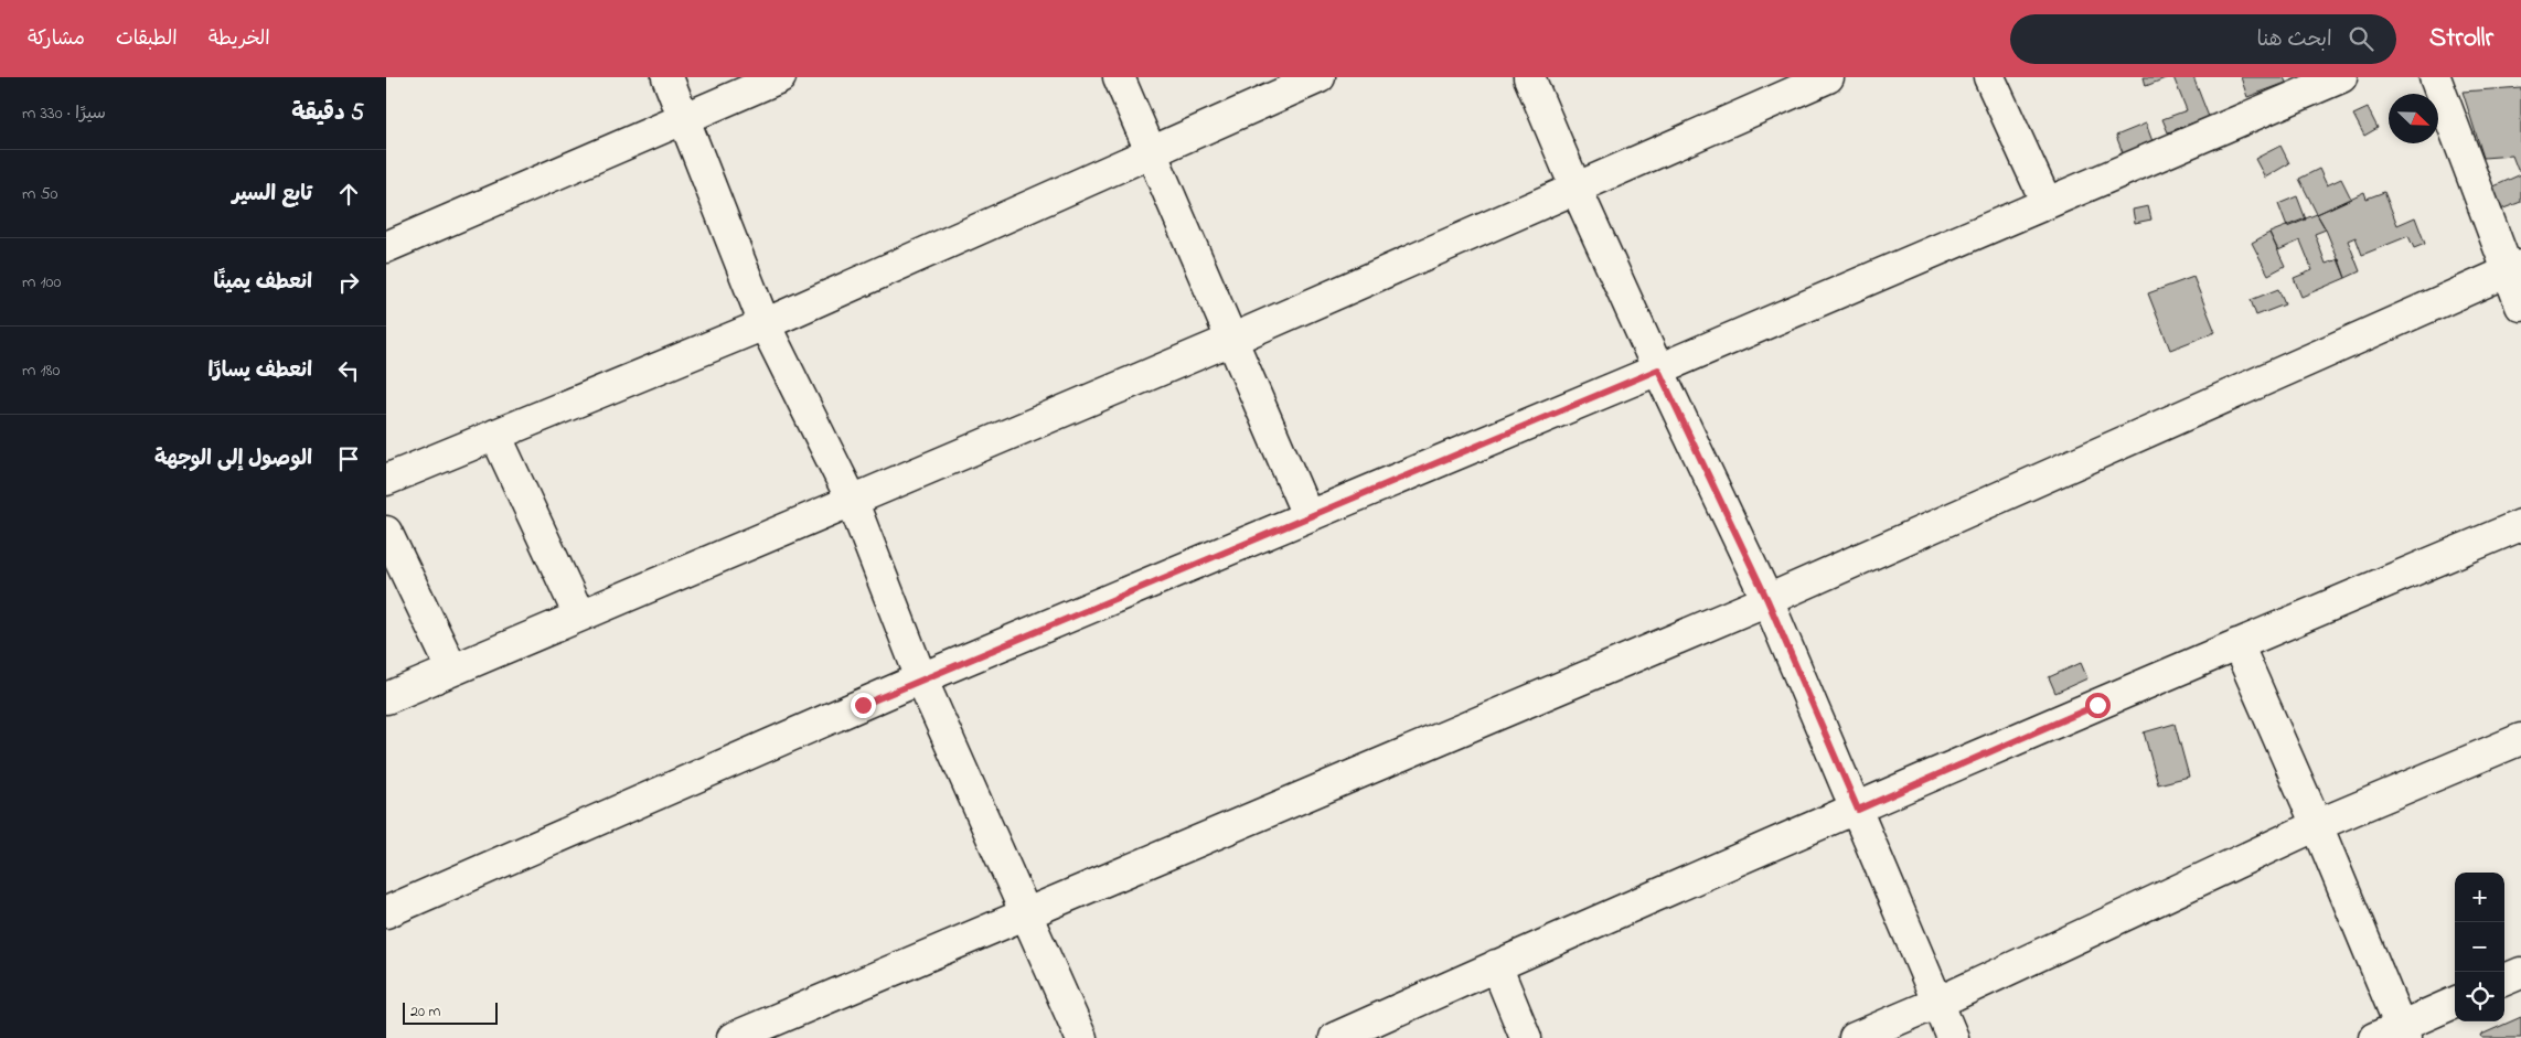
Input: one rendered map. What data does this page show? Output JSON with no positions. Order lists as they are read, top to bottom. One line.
{"scale_bar":"20 m","north":"bottom right","page":{"header":"Strollr","search":"ابحث هنا","nav":["الخريطة","الطبقات","مشاركة"],"heading":["5 دقيقة","سيرًا · 330 m"],"list":[["تابع السير","50 m"],["انعطف يمينًا","100 m"],["انعطف يسارًا","180 m"],"الوصول إلى الوجهة"],"map_buttons":["+","−"],"scale":"20 m"}}
